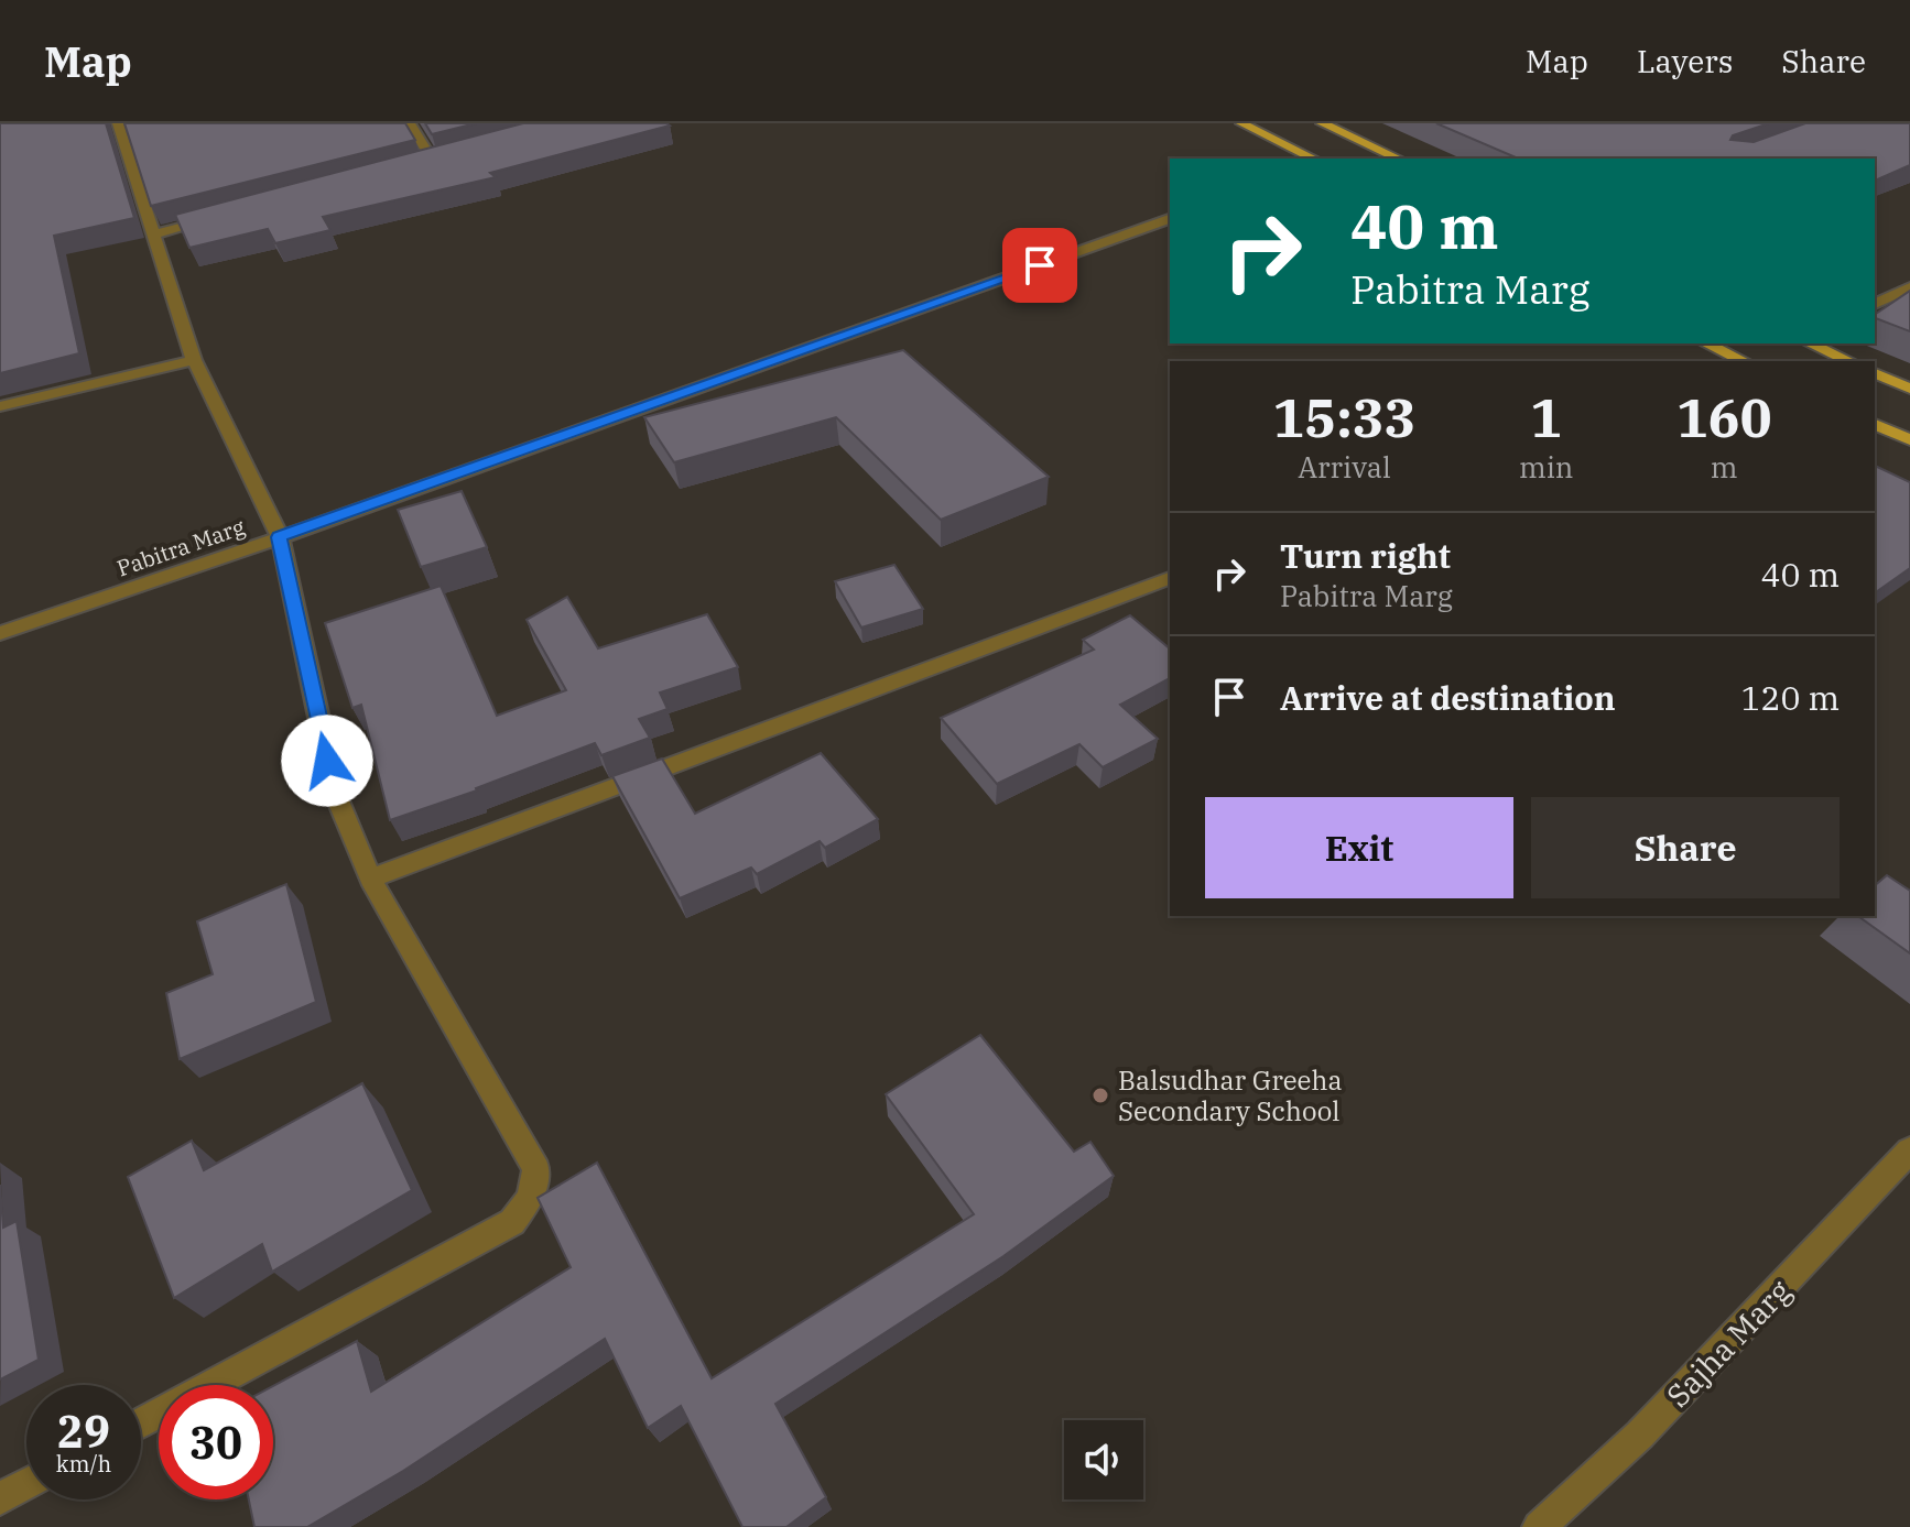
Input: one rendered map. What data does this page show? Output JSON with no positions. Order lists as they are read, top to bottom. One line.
{"streets":{"street":["Pabitra Marg","Sajha Marg"]},"places":["Balsudhar Greeha Secondary School"],"page":{"header":"Map","nav":["Map","Layers","Share"],"turn":["40 m","Pabitra Marg"],"eta":["15:33","Arrival","1","min","160","m"],"list":[{"name":"Turn right","note":"Pabitra Marg","value":"40 m"},{"name":"Arrive at destination","value":"120 m"}],"buttons":["Exit","Share"],"speed":"29 km/h","limit":"30"}}
